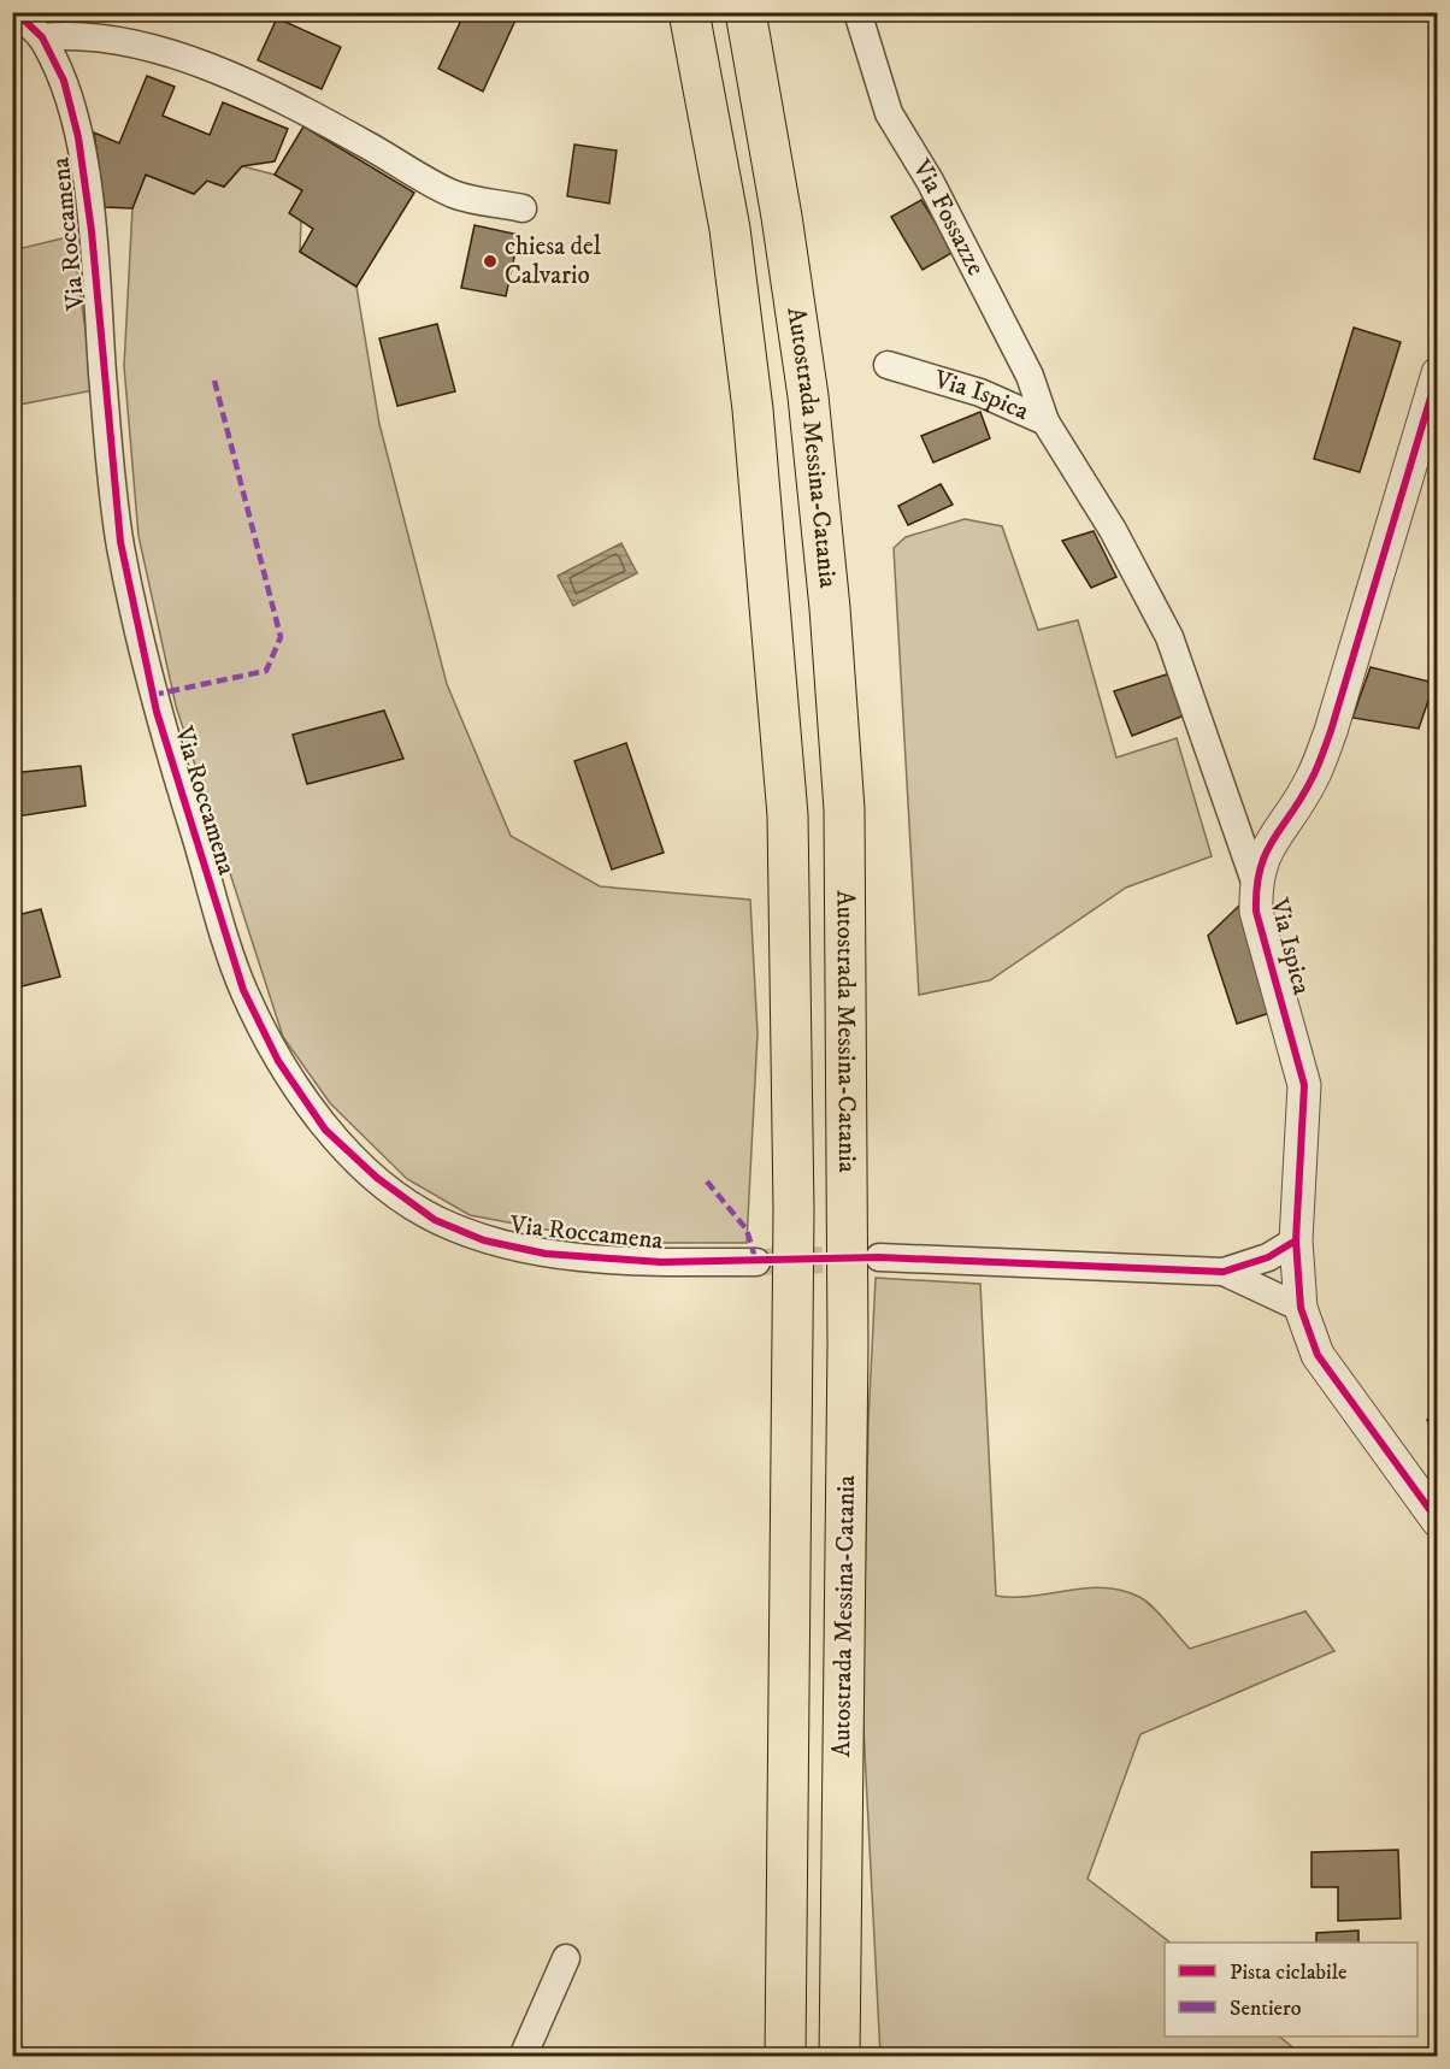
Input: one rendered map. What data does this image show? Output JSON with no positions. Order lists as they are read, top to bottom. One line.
{"streets":{"highway":["Autostrada Messina-Catania"],"street":["Via Fossazze","Via Roccamena","Via Ispica"]},"crossings":[["Via Fossazze","Via Ispica"]],"places":["chiesa del Calvario"],"legend":["Pista ciclabile","Sentiero"]}
